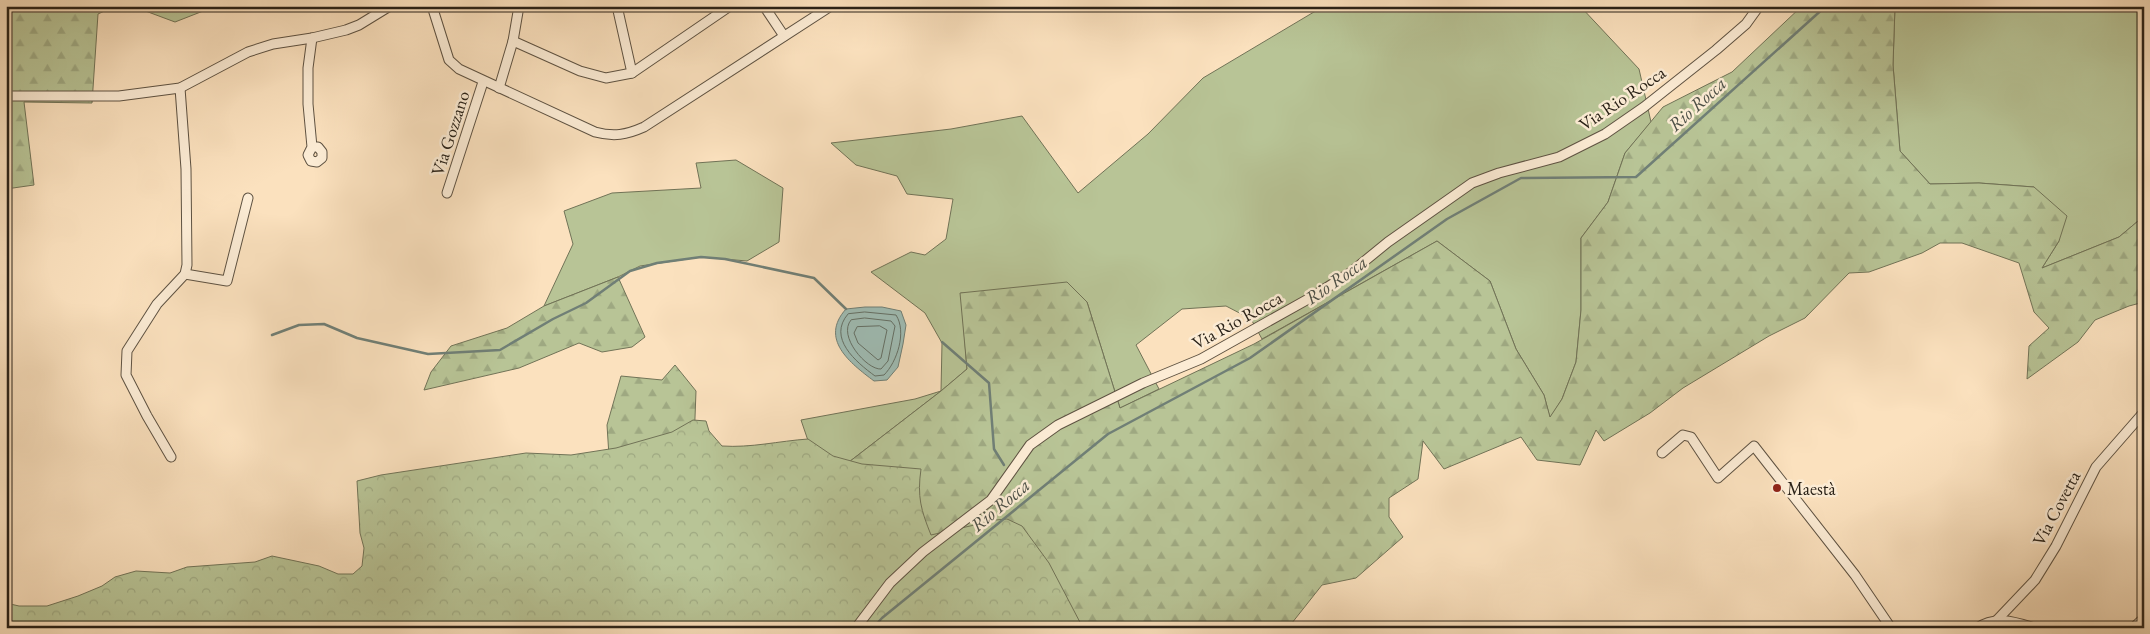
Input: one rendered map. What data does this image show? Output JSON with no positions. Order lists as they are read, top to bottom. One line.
{"streets":{"street":["Via Rio Rocca","Via Gozzano","Via Covetta"]},"water":["Rio Rocca"],"places":["Maestà"]}
